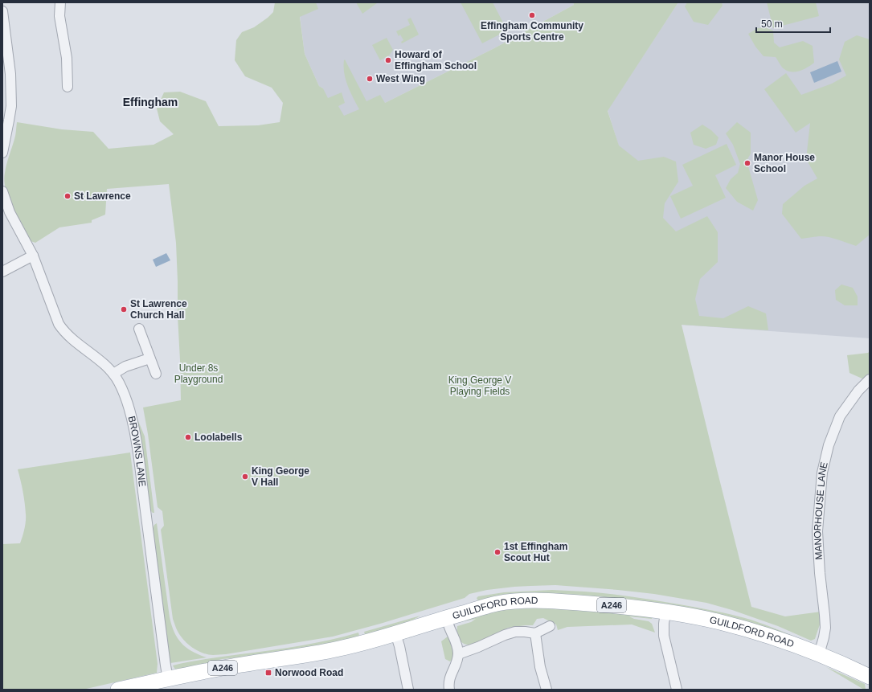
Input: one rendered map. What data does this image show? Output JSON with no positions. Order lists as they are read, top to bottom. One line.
{"streets":{"main road":["A246","GUILDFORD ROAD"],"street":["BROWNS LANE","MANORHOUSE LANE"]},"crossings":[["BROWNS LANE","GUILDFORD ROAD"],["MANORHOUSE LANE","GUILDFORD ROAD"]],"districts":["Effingham"],"parks":["Under 8s Playground","King George V Playing Fields"],"places":{"other":["Effingham Community Sports Centre","Howard of Effingham School","West Wing","Manor House School","St Lawrence","St Lawrence Church Hall","Loolabells","King George V Hall","1st Effingham Scout Hut"],"transit":["Norwood Road"]},"scale_bar":"50 m"}
